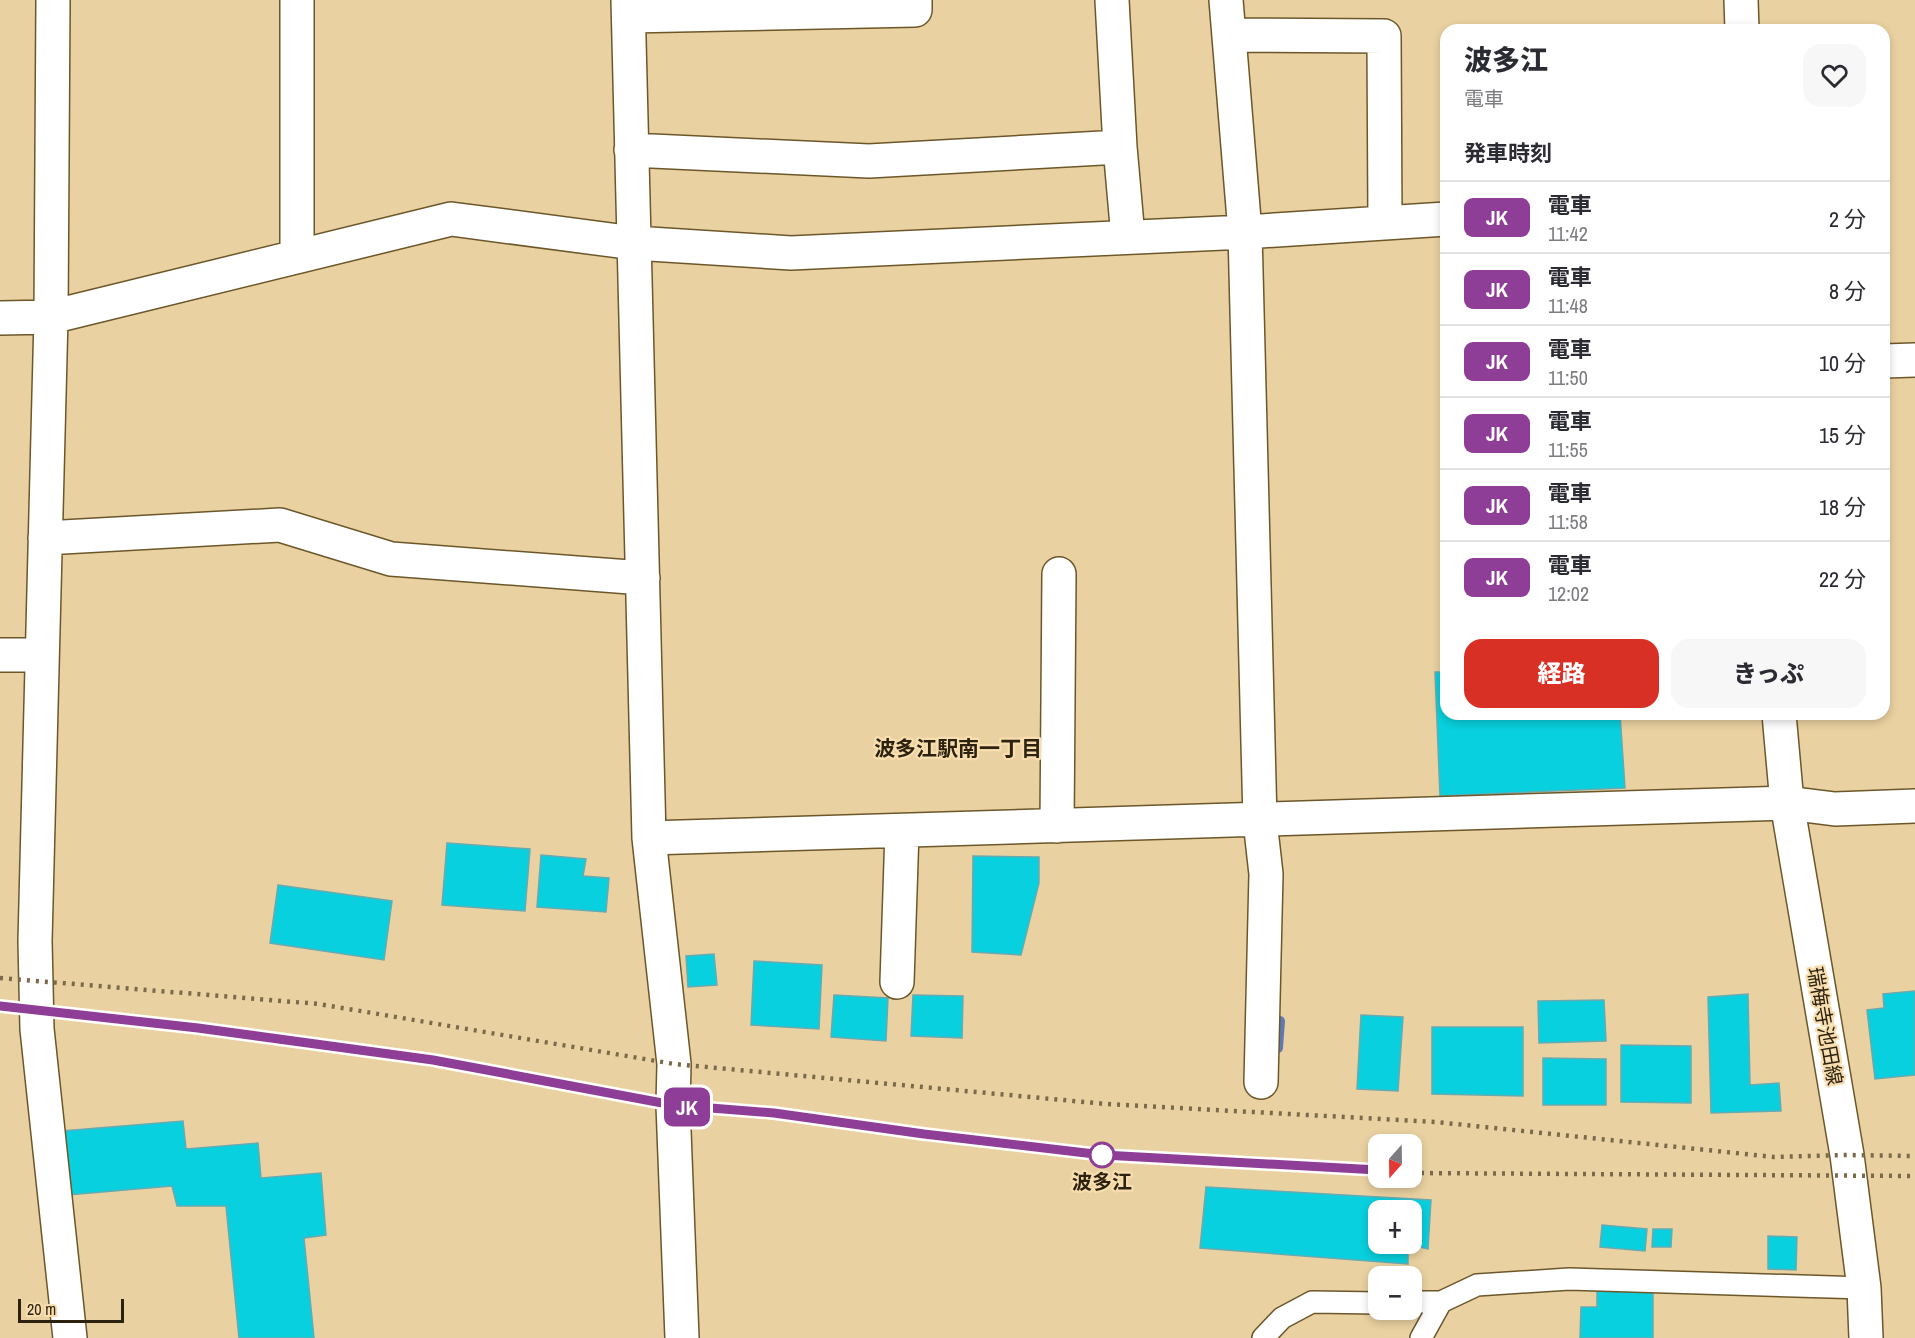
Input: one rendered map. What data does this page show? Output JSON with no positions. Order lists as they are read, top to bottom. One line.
{"streets":{"street":["瑞梅寺池田線"]},"districts":["波多江駅南一丁目"],"places":["波多江"],"scale_bar":"20 m","north":"bottom","page":{"on_map":"JK","heading":[["波多江","電車"],"発車時刻"],"list":[{"mark":"JK","name":"電車","note":"11:42","value":"2 分"},{"mark":"JK","name":"電車","note":"11:48","value":"8 分"},{"mark":"JK","name":"電車","note":"11:50","value":"10 分"},{"mark":"JK","name":"電車","note":"11:55","value":"15 分"},{"mark":"JK","name":"電車","note":"11:58","value":"18 分"},{"mark":"JK","name":"電車","note":"12:02","value":"22 分"}],"buttons":["経路","きっぷ"],"map_buttons":["+","−"],"scale":"20 m"}}
